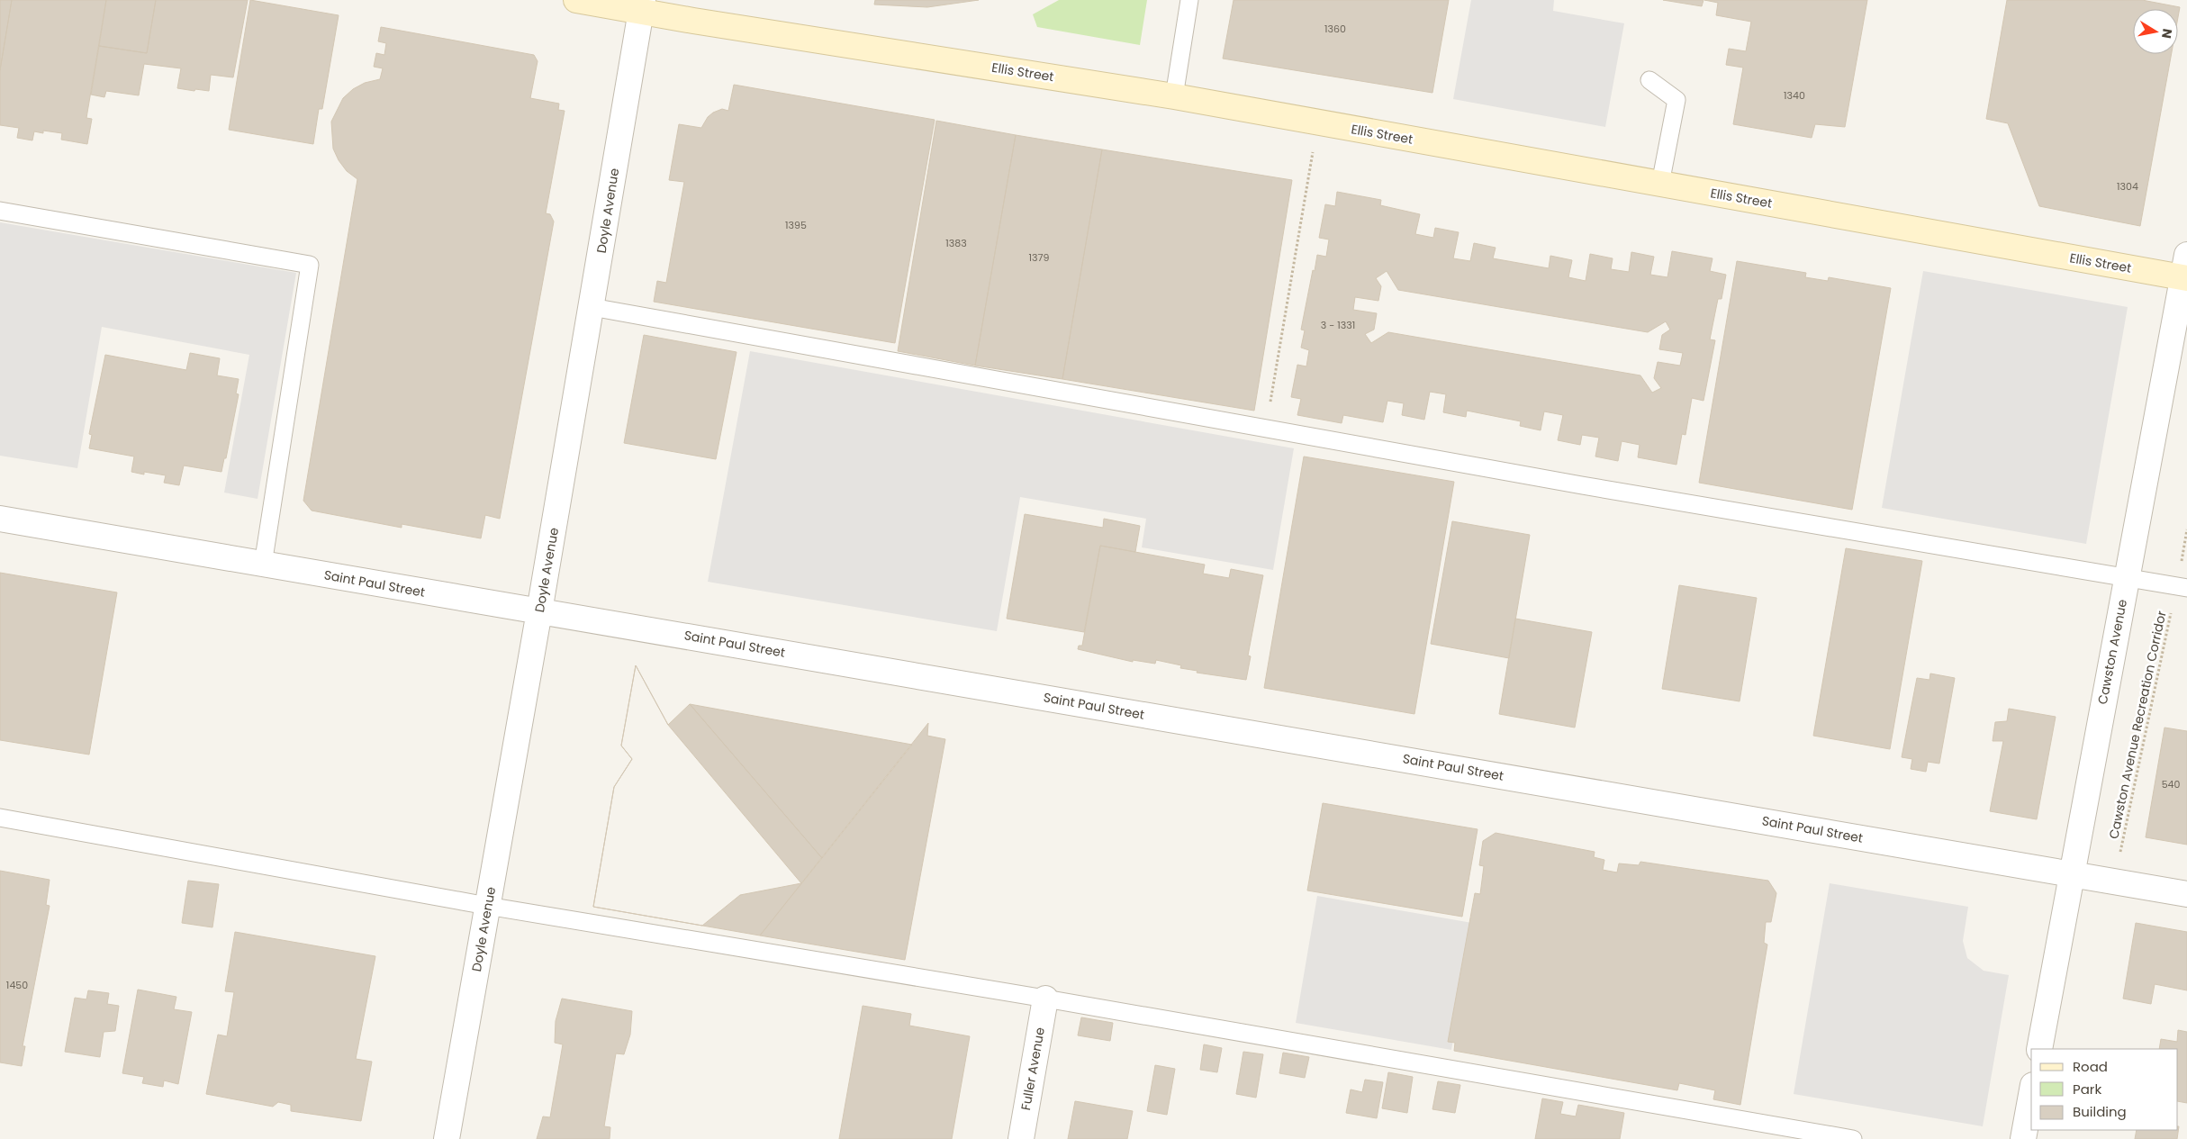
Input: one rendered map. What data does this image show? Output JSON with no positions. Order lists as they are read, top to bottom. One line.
{"streets":{"street":["Ellis Street","Doyle Avenue","Saint Paul Street","Cawston Avenue","Fuller Avenue"],"path":["Cawston Avenue Recreation Corridor"]},"crossings":[["Ellis Street","Doyle Avenue"],["Ellis Street","Cawston Avenue"],["Doyle Avenue","Saint Paul Street"],["Saint Paul Street","Cawston Avenue"]],"house_numbers":["1360","1340","1304","1395","1383","1379","3 - 1331","540","1450"],"legend":["Road","Park","Building"],"north":"right"}
